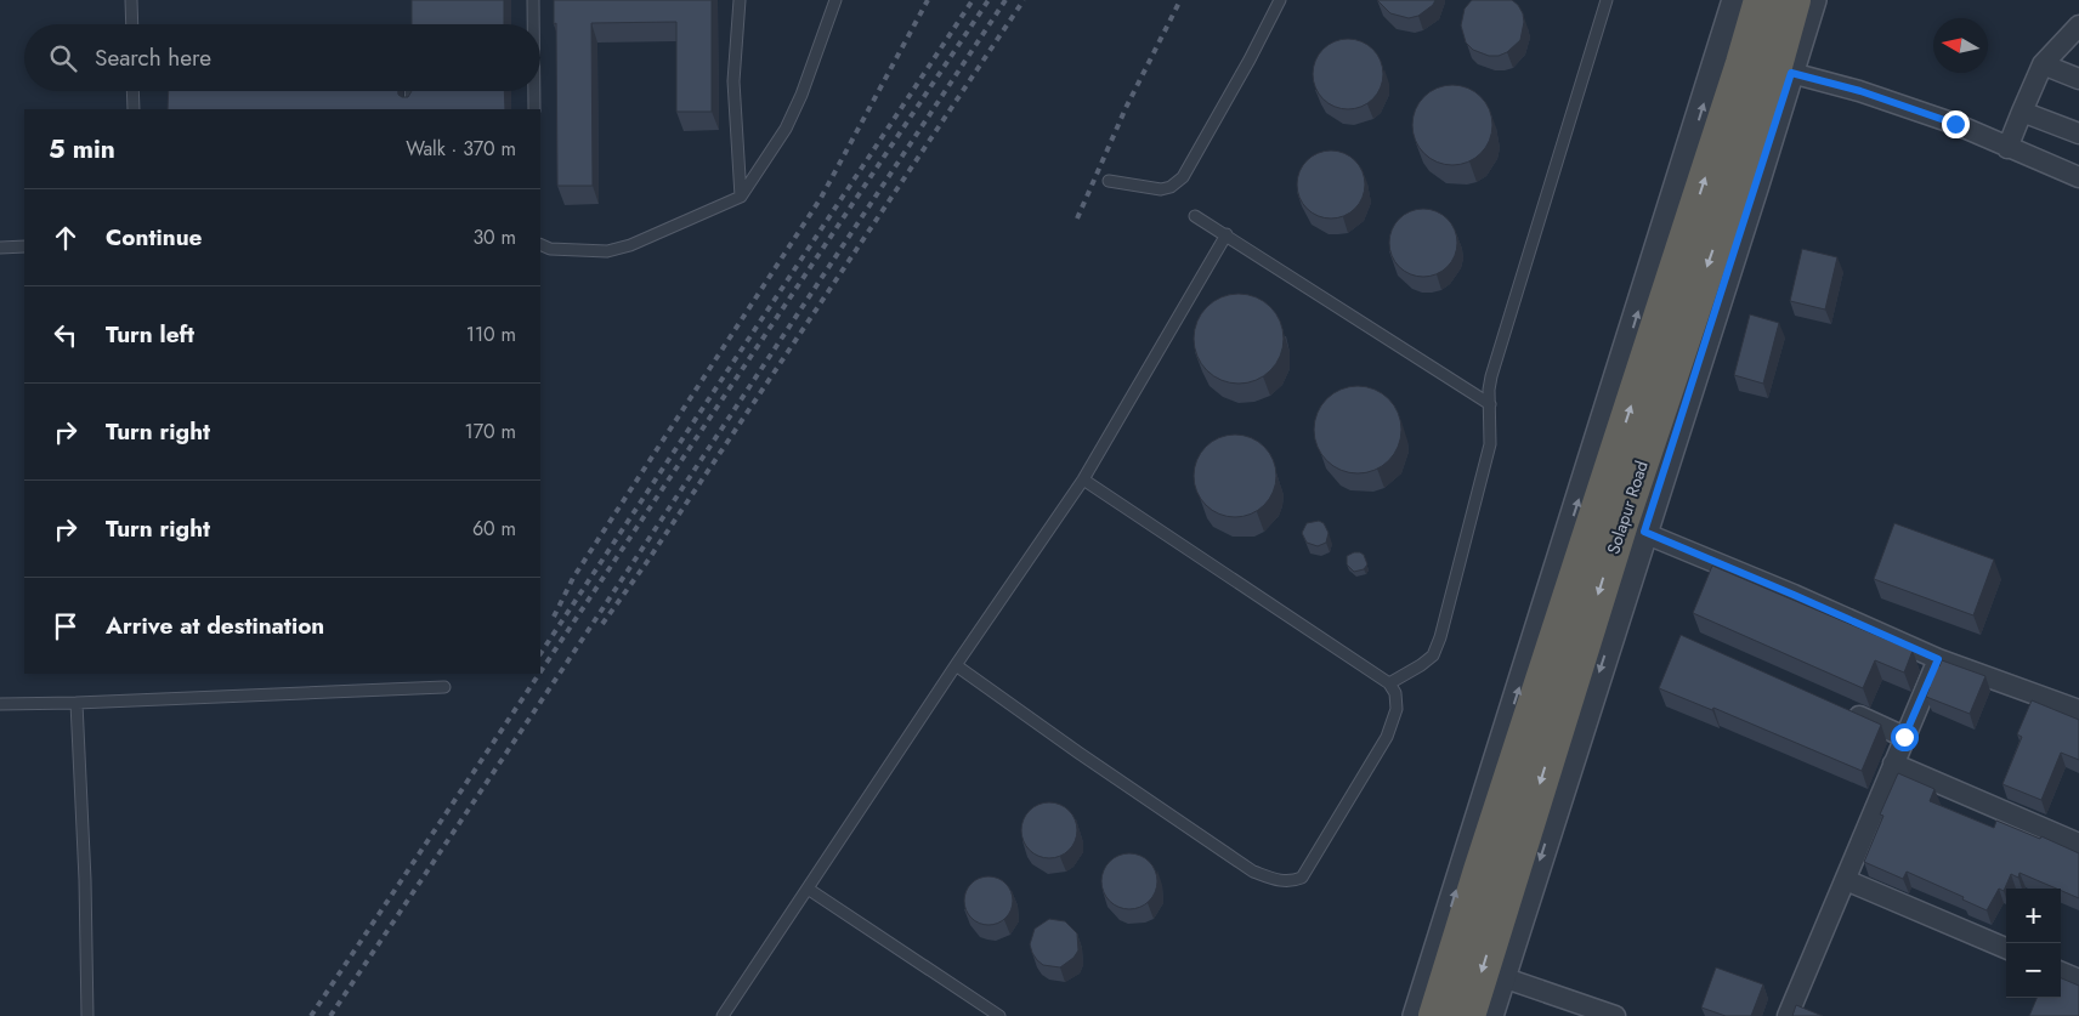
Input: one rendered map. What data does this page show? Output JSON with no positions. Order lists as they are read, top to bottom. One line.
{"streets":{"highway":["Solapur Road"]},"north":"left","page":{"search":"Search here","heading":["5 min","Walk · 370 m"],"list":[["Continue","30 m"],["Turn left","110 m"],["Turn right","170 m"],["Turn right","60 m"],"Arrive at destination"],"map_buttons":["+","−"]}}
